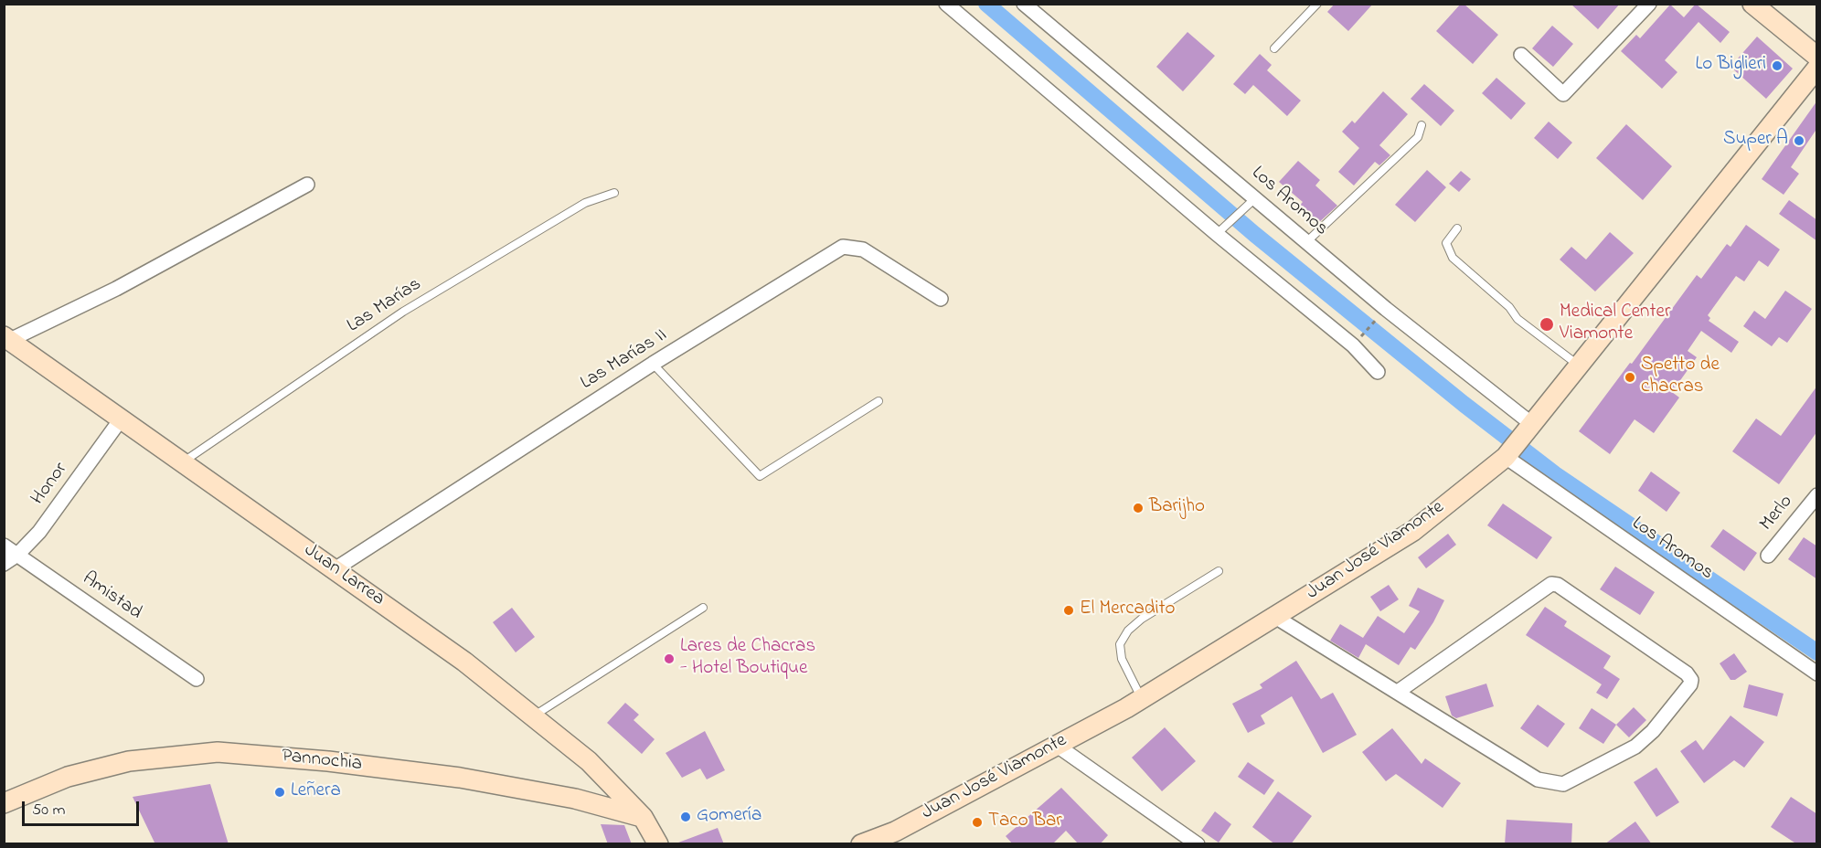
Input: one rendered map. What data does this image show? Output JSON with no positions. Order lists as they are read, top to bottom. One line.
{"streets":{"main road":["Juan José Viamonte","Juan Larrea","Pannochia"],"street":["Los Aromos","Las Marías II","Honor","Merlo","Amistad"],"lane":["Las Marías"]},"crossings":[["Los Aromos","Juan José Viamonte"],["Las Marías","Juan Larrea"],["Las Marías II","Juan Larrea"],["Honor","Juan Larrea"],["Honor","Amistad"],["Juan Larrea","Pannochia"]],"places":["Lo Biglieri","Super A","Medical Center Viamonte","Spetto de chacras","Barijho","El Mercadito","Lares de Chacras - Hotel Boutique","Leñera","Gomería","Taco Bar"],"scale_bar":"50 m"}
